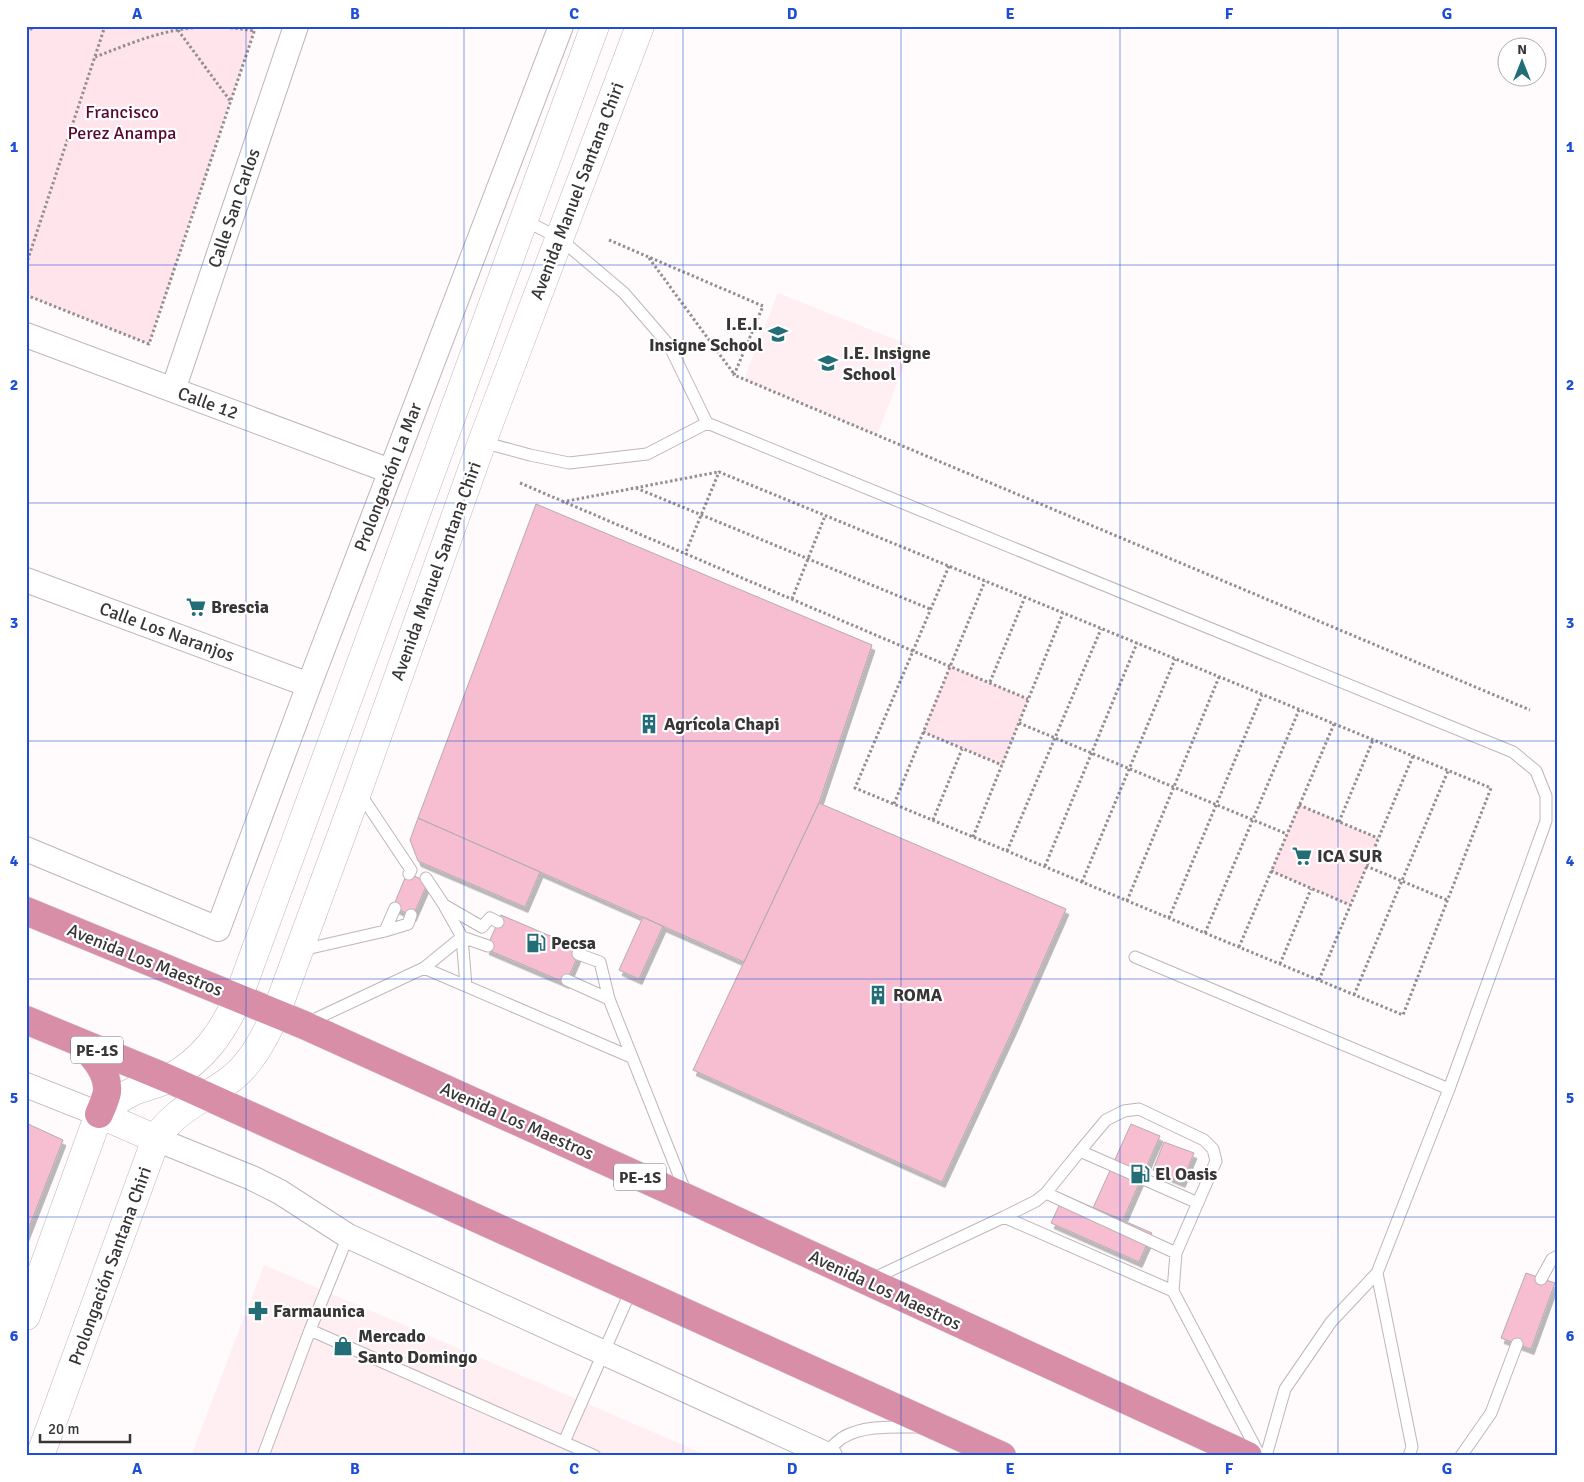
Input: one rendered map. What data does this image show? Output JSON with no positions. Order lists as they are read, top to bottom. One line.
{"streets":{"highway":["Avenida Los Maestros","PE-1S"],"street":["Avenida Manuel Santana Chiri","Calle San Carlos","Calle 12","Prolongación La Mar","Calle Los Naranjos","Prolongación Santana Chiri"]},"crossings":[["Avenida Manuel Santana Chiri","Avenida Los Maestros"],["Avenida Manuel Santana Chiri","PE-1S"],["Avenida Manuel Santana Chiri","Prolongación Santana Chiri"],["Calle San Carlos","Calle 12"],["Calle 12","Prolongación La Mar"],["Prolongación La Mar","Calle Los Naranjos"],["PE-1S","Prolongación Santana Chiri"]],"parks":["Francisco Perez Anampa"],"places":{"school or university":["I.E.I. Insigne School","I.E. Insigne School"],"supermarket":["Brescia","ICA SUR"],"building":["Agrícola Chapi","ROMA"],"fuel station":["Pecsa","El Oasis"],"pharmacy":["Farmaunica"],"shop":["Mercado Santo Domingo"]},"scale_bar":"20 m","north":"top","grid":{"columns":["A","B","C","D","E","F","G"],"rows":["1","2","3","4","5","6"]}}
